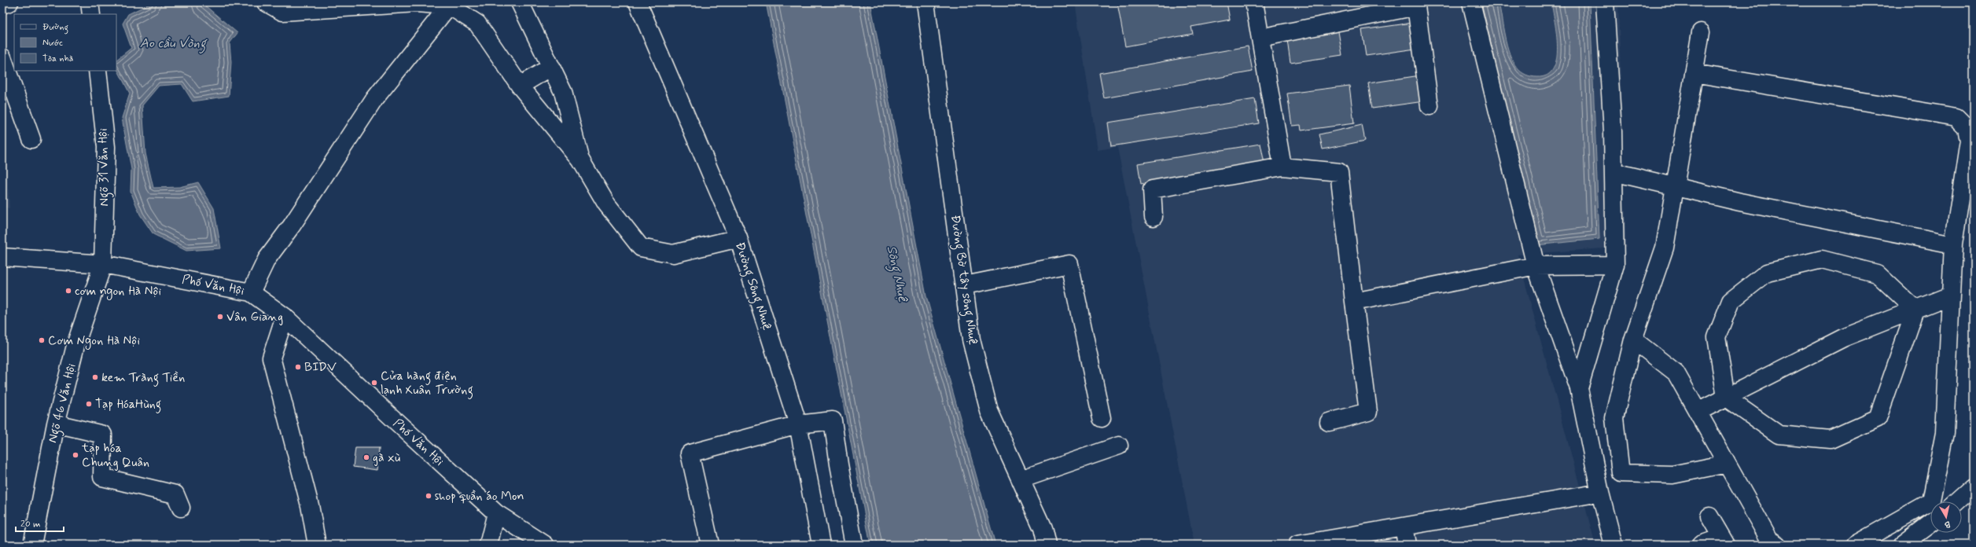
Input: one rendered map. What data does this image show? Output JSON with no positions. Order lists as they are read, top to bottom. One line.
{"streets":{"street":["Ngõ 31 Văn Hội","Đường Bờ tây sông Nhuệ","Phố Văn Hội","Đường Sông Nhuệ","Ngõ 46 Văn Hội"]},"crossings":[["Ngõ 31 Văn Hội","Phố Văn Hội"],["Ngõ 31 Văn Hội","Ngõ 46 Văn Hội"],["Phố Văn Hội","Ngõ 46 Văn Hội"]],"water":["Ao cầu Vòng","Sông Nhuệ"],"places":["cơm ngon Hà Nội","Vân Giang","Cơm Ngon Hà Nội","BIDV","kem Tràng Tiền","Cửa hàng điện lạnh Xuân Trường","Tạp HóaHùng","tạp hóa Chung Quân","gà xù","shop quần áo Mon"],"legend":["Đường","Nước","Tòa nhà"],"scale_bar":"20 m","north":"bottom"}
